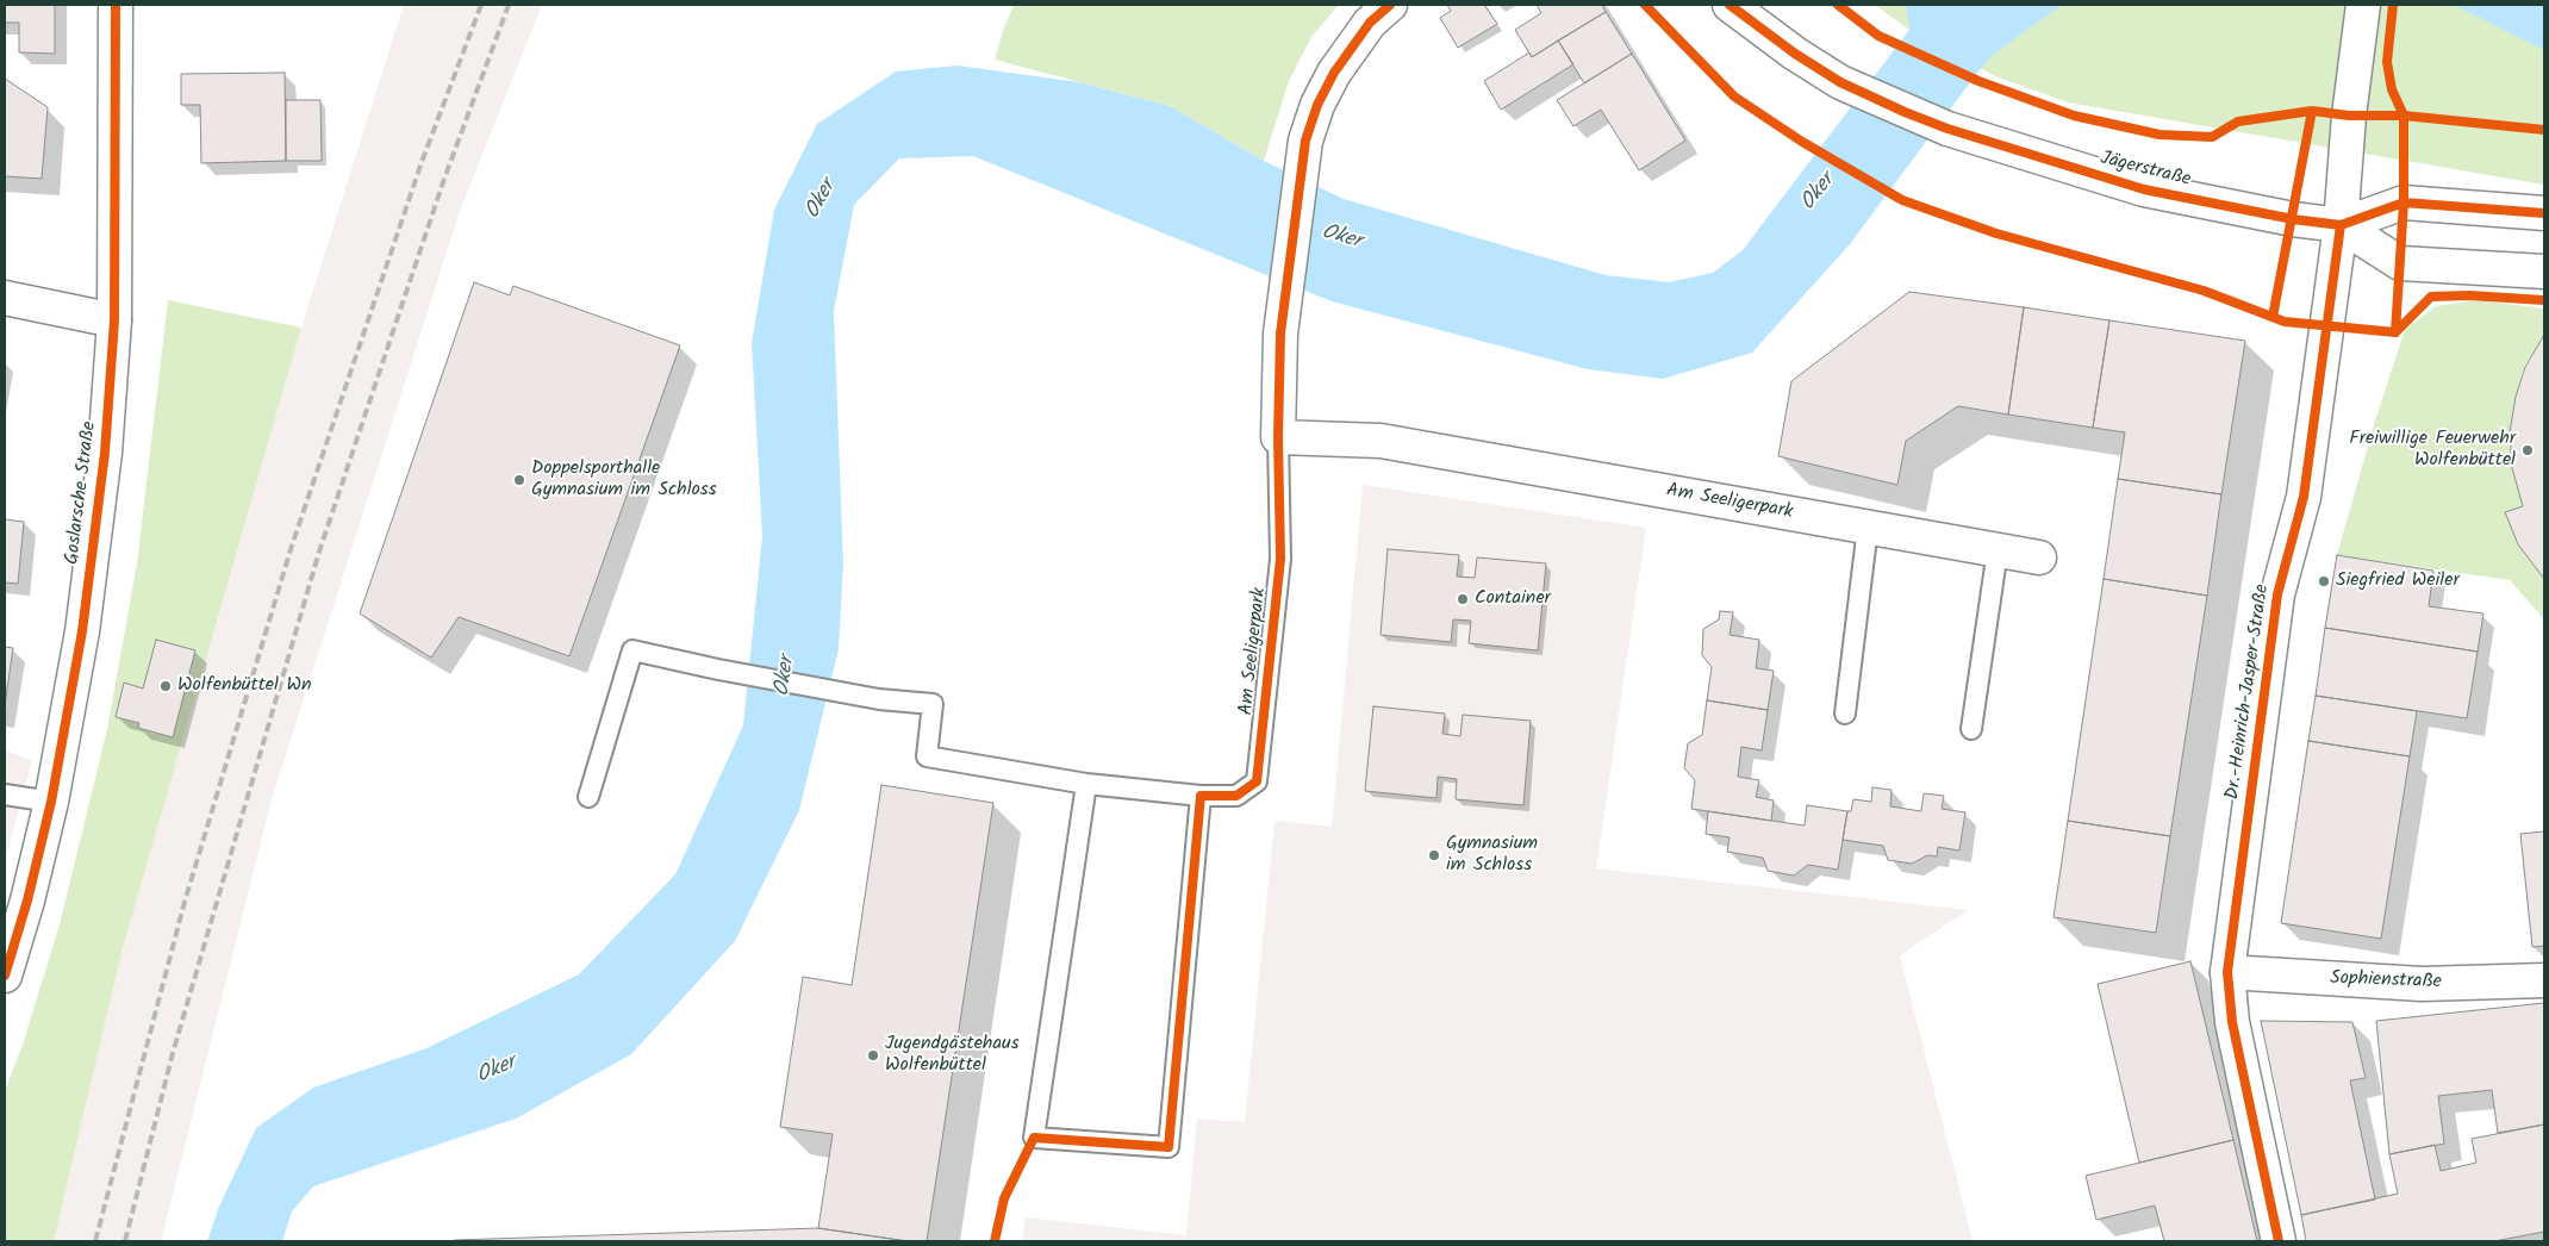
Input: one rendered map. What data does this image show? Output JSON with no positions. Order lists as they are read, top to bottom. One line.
{"streets":{"street":["Jägerstraße","Goslarsche Straße","Am Seeligerpark","Dr.-Heinrich-Jasper-Straße","Sophienstraße"]},"crossings":[["Jägerstraße","Dr.-Heinrich-Jasper-Straße"],["Dr.-Heinrich-Jasper-Straße","Sophienstraße"]],"water":["Oker"],"places":["Freiwillige Feuerwehr Wolfenbüttel","Doppelsporthalle Gymnasium im Schloss","Siegfried Weiler","Container","Wolfenbüttel Wn","Gymnasium im Schloss","Jugendgästehaus Wolfenbüttel"]}
